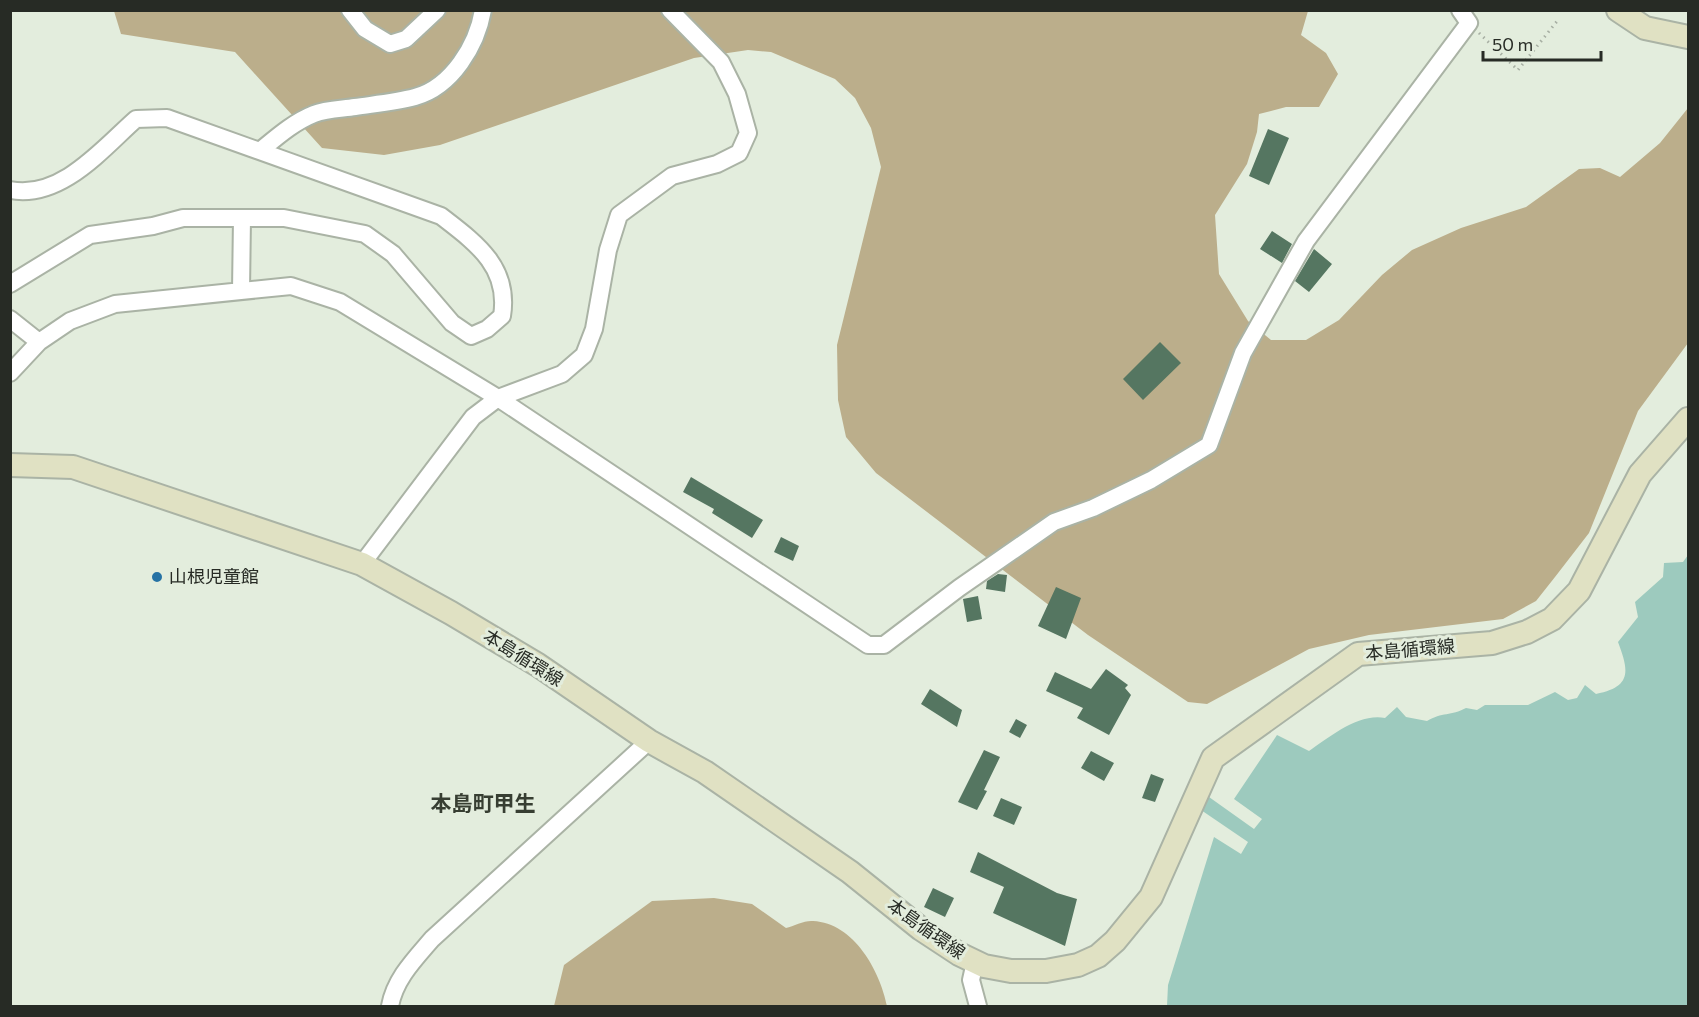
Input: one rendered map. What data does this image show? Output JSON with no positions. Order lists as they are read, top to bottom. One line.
{"streets":{"main road":["本島循環線"]},"districts":["本島町甲生"],"places":["山根児童館"],"scale_bar":"50 m"}
